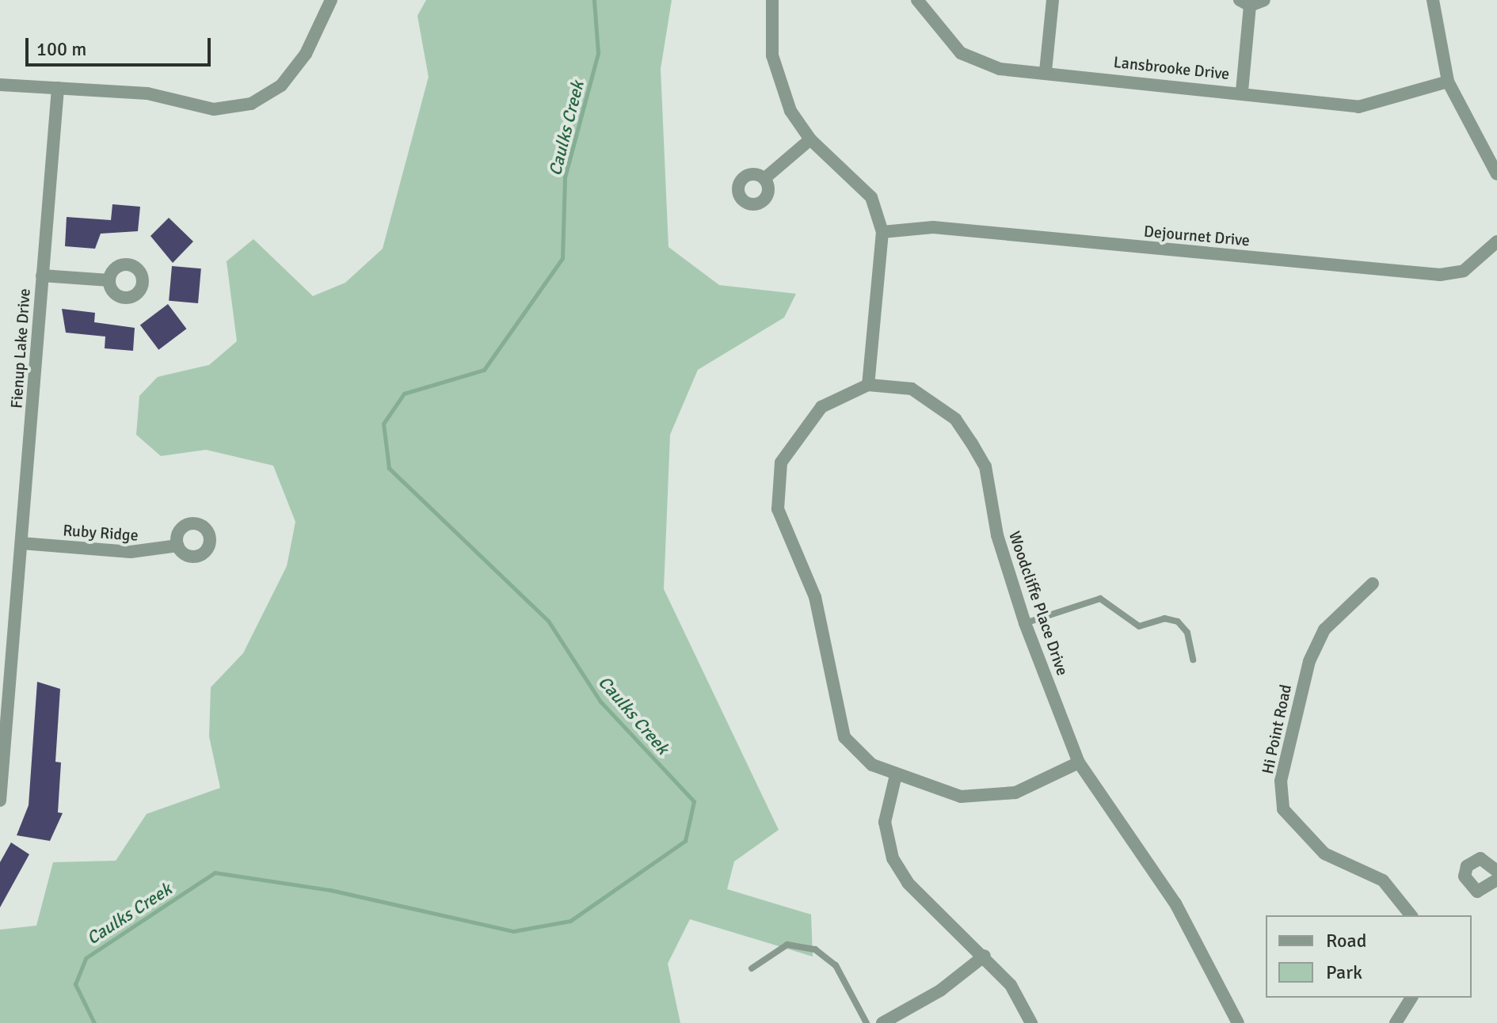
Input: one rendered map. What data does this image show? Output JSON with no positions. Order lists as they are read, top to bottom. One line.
{"streets":{"street":["Lansbrooke Drive","Dejournet Drive","Fienup Lake Drive","Ruby Ridge","Woodcliffe Place Drive","Hi Point Road"]},"crossings":[["Fienup Lake Drive","Ruby Ridge"]],"water":["Caulks Creek"],"legend":["Road","Park"],"scale_bar":"100 m"}
